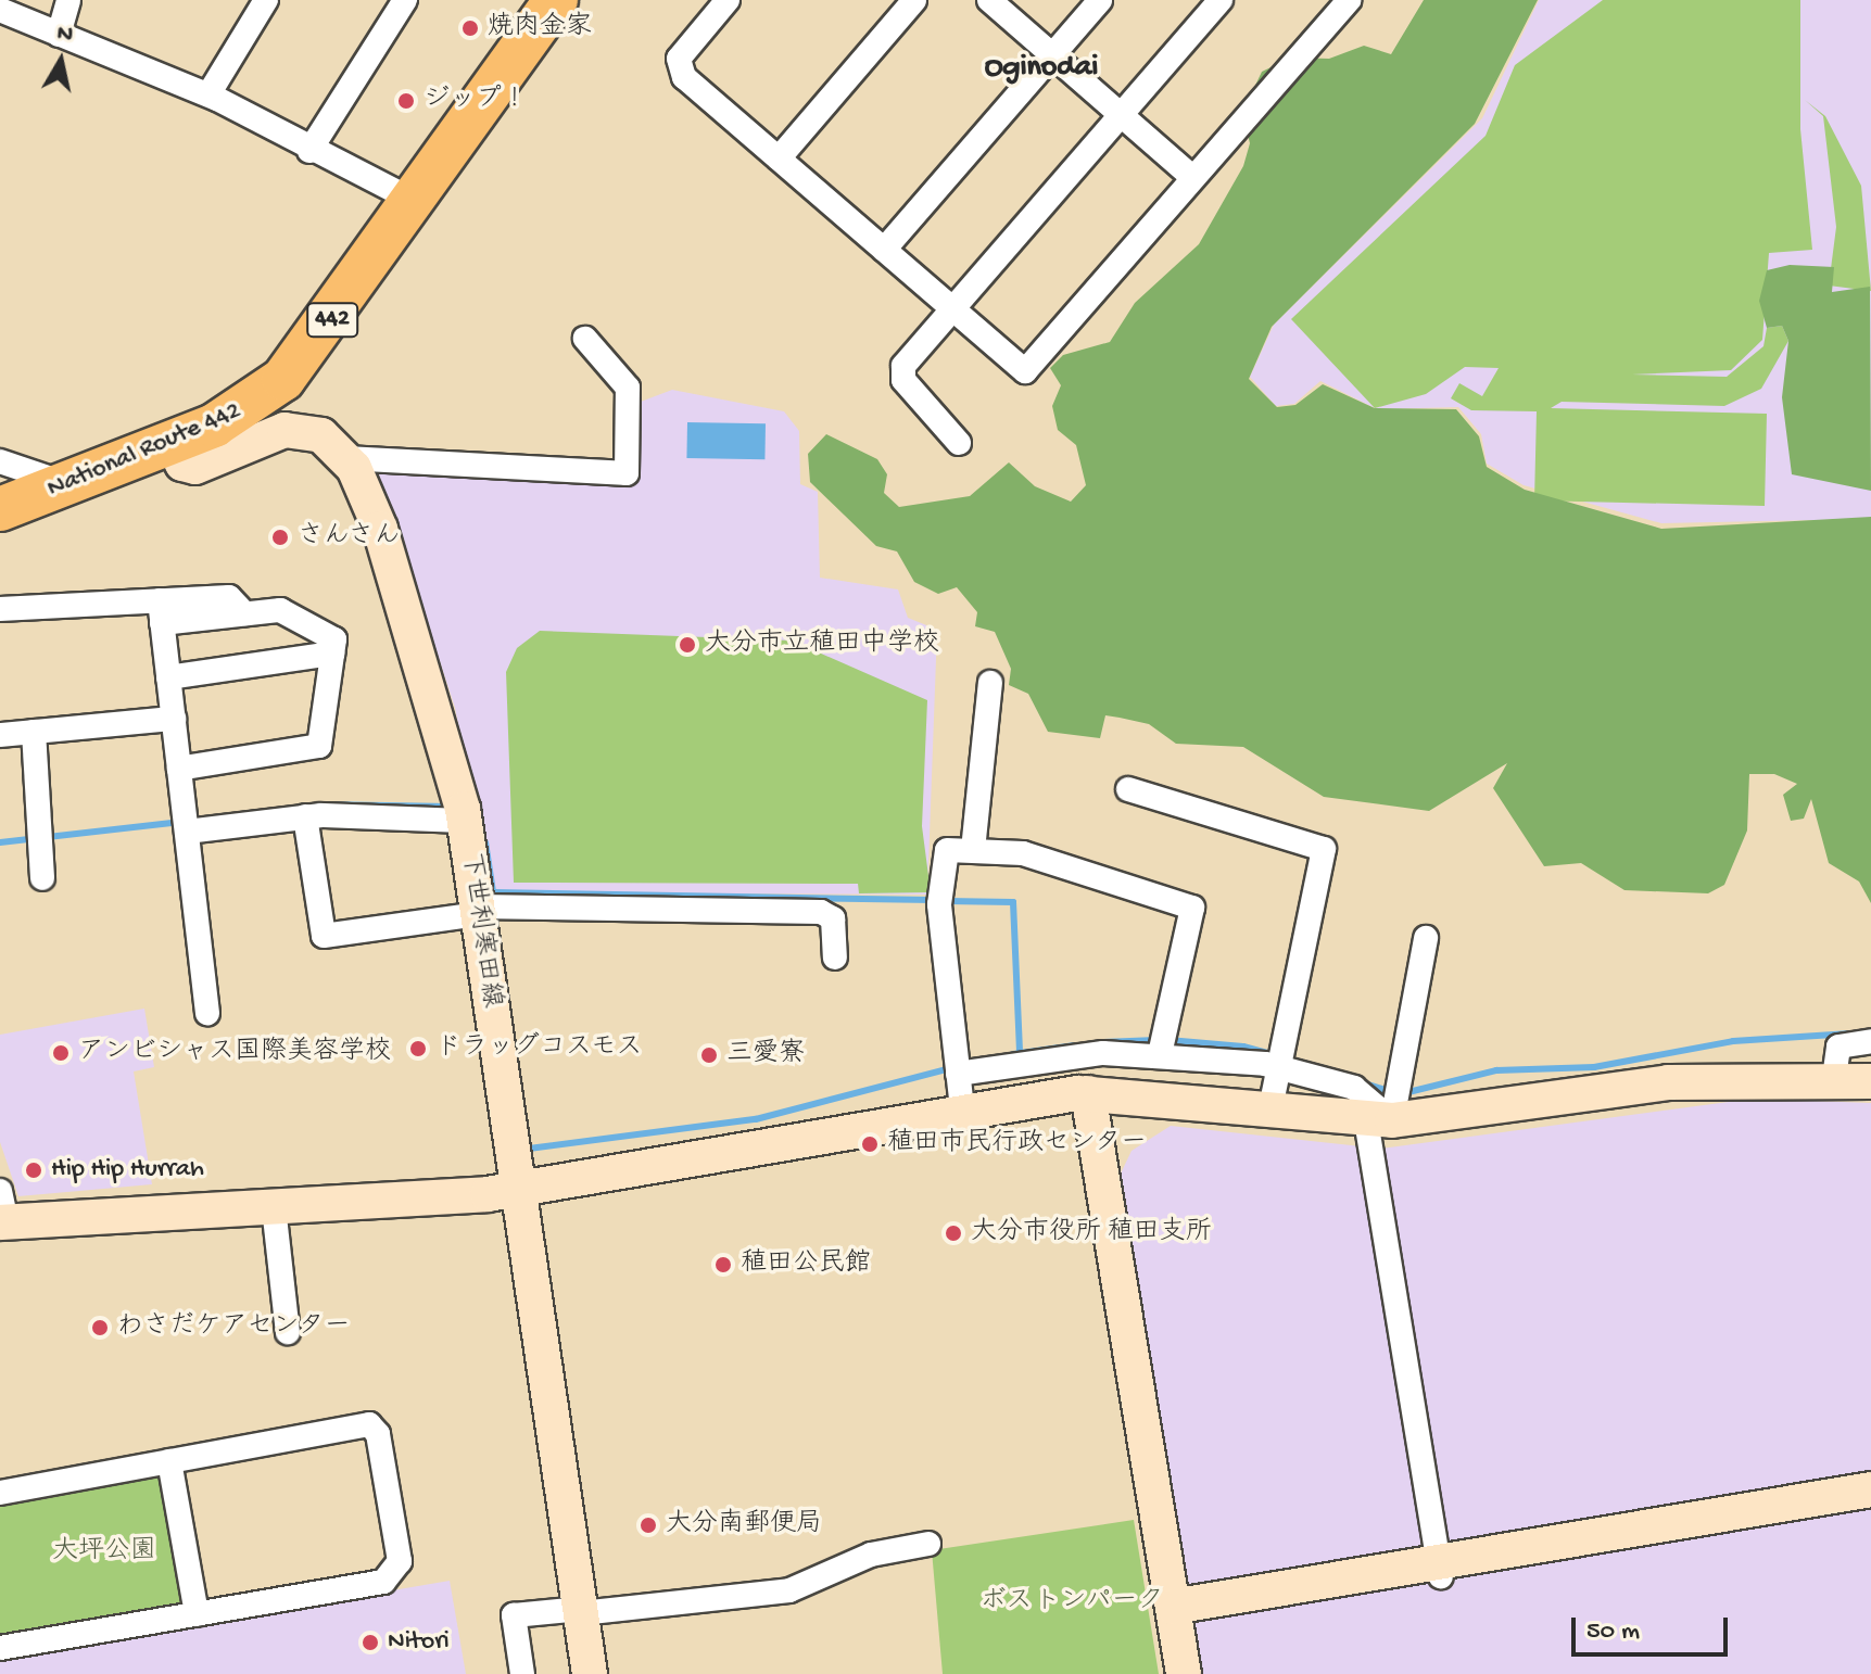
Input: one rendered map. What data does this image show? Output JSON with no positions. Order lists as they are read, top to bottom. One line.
{"streets":{"highway":["442","National Route 442"],"street":["下世利寒田線"]},"districts":["Oginodai"],"parks":["大坪公園","ボストンパーク"],"places":["焼肉金家","ジップ！","さんさん","大分市立稙田中学校","ドラッグコスモス","アンビシャス国際美容学校","三愛寮","稙田市民行政センター","Hip Hip Hurrah","大分市役所 稙田支所","稙田公民館","わさだケアセンター","大分南郵便局","Nitori"],"scale_bar":"50 m","north":"top"}
